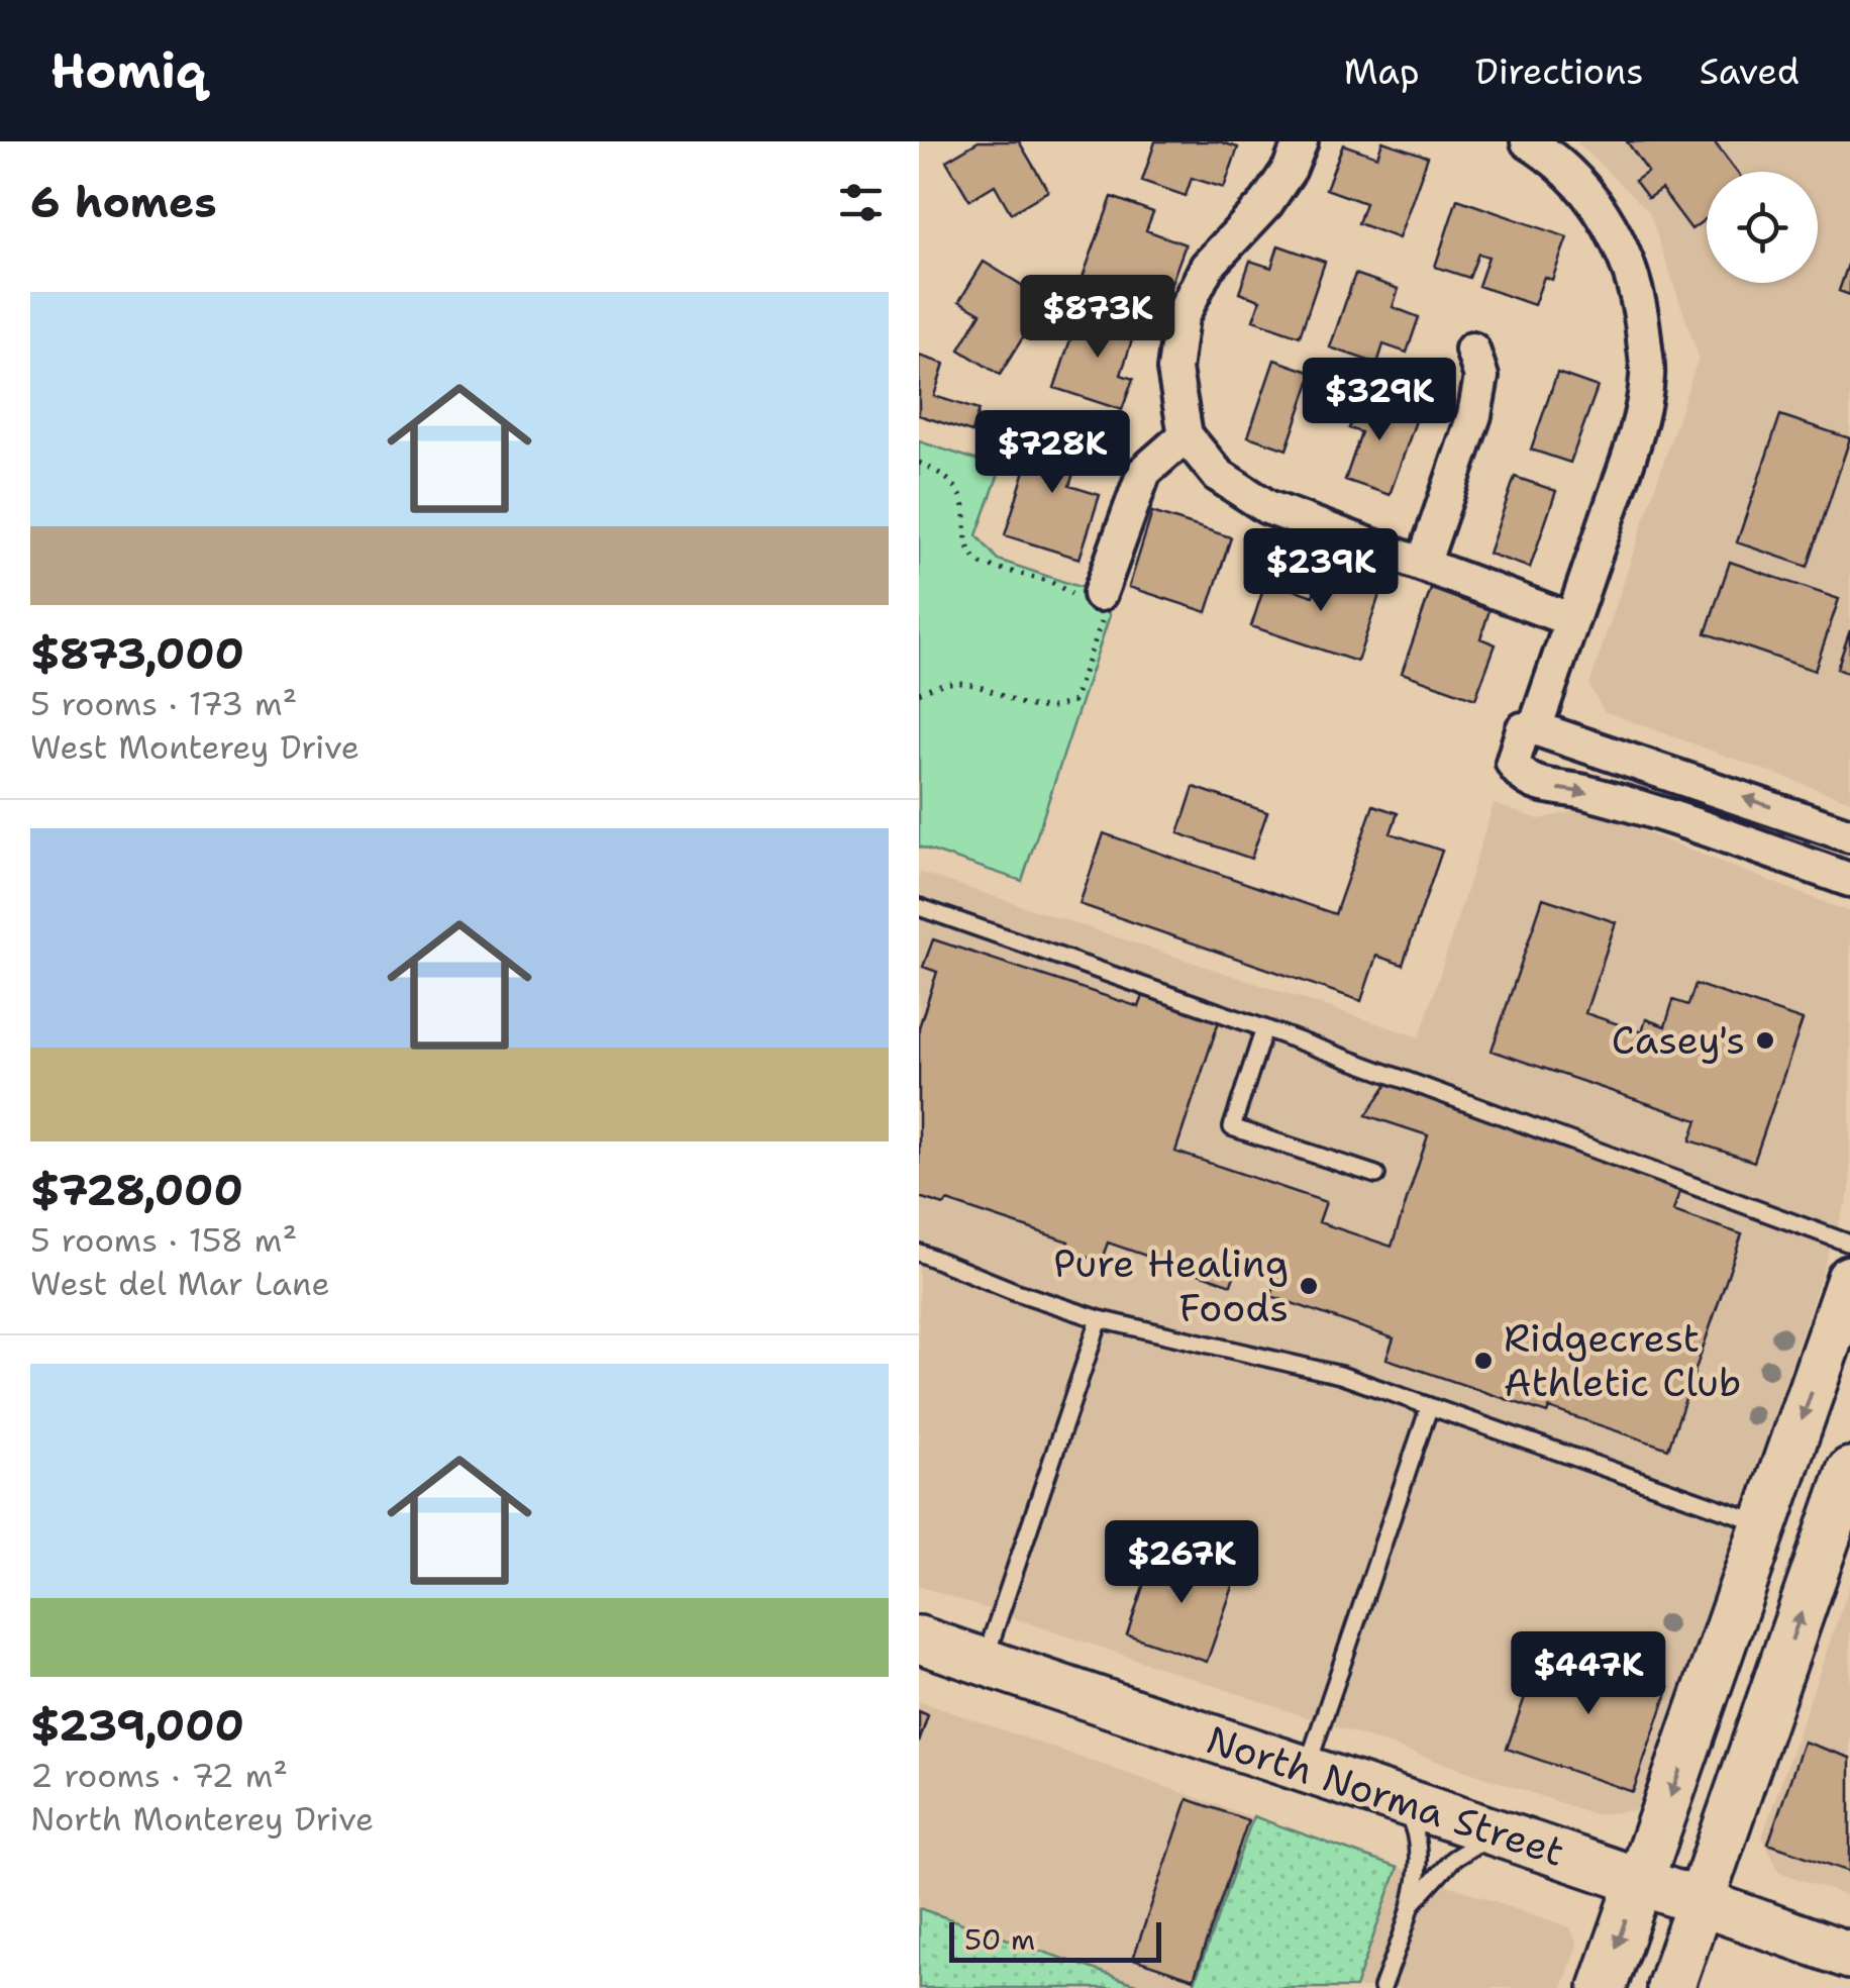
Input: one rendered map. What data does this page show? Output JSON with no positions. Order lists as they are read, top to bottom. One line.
{"streets":{"main road":["North Norma Street"]},"places":["Casey's","Pure Healing Foods","Ridgecrest Athletic Club"],"scale_bar":"50 m","page":{"header":"Homiq","nav":["Map","Directions","Saved"],"heading":"6 homes","list":[{"name":"$873,000","note":"5 rooms · 173 m² · West Monterey Drive"},{"name":"$728,000","note":"5 rooms · 158 m² · West del Mar Lane"},{"name":"$239,000","note":"2 rooms · 72 m² · North Monterey Drive"}],"price":["$873K","$329K","$728K","$239K","$267K","$447K"],"scale":"50 m"}}
